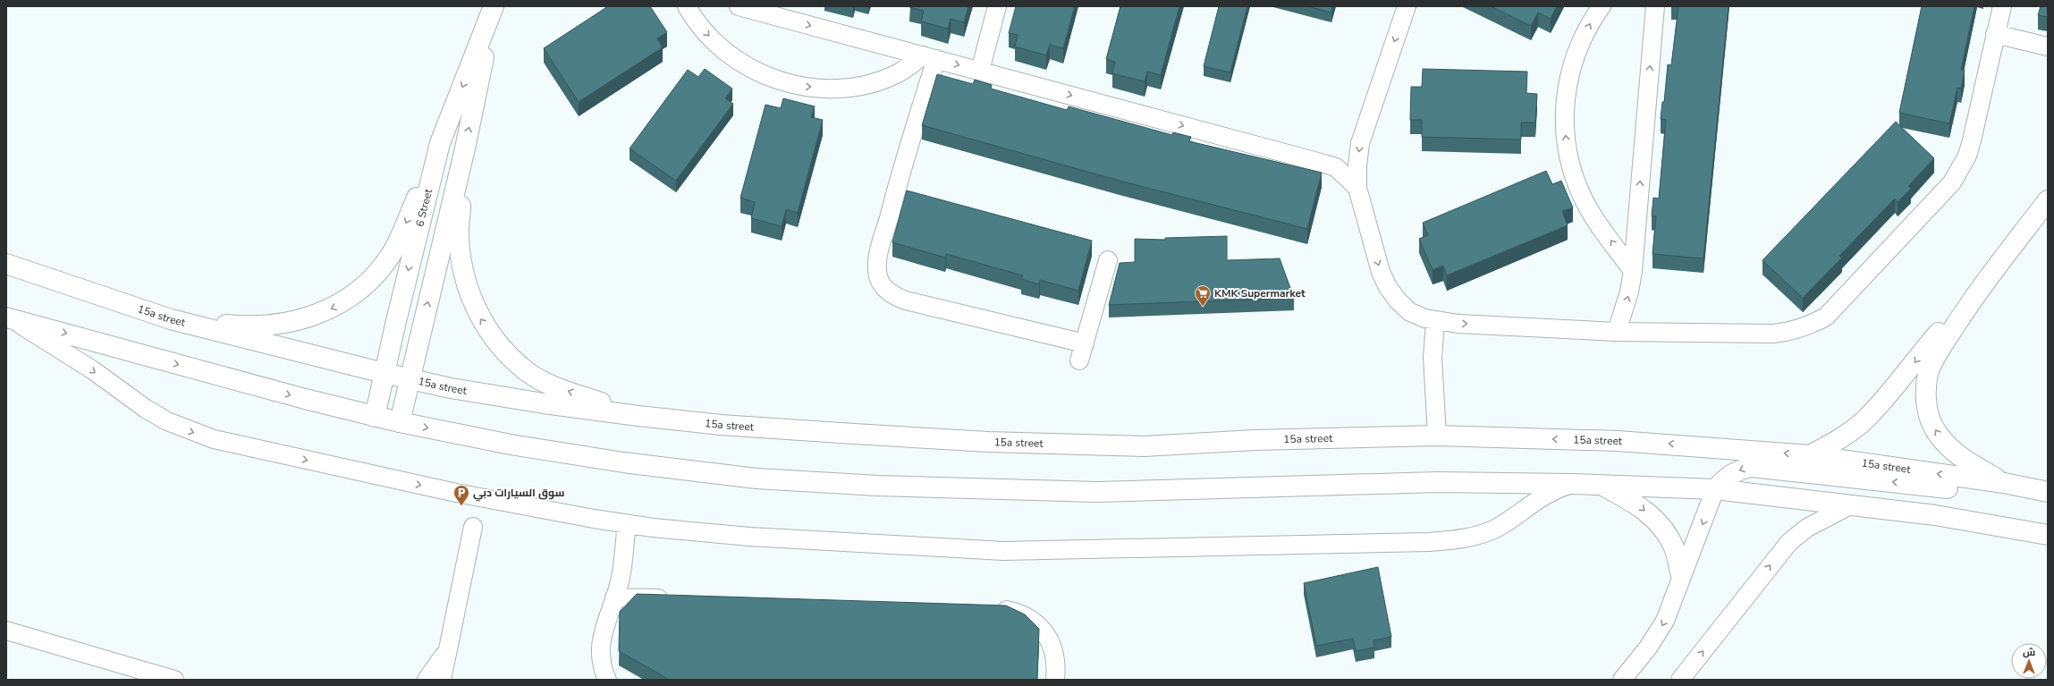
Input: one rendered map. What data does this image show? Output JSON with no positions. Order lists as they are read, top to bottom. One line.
{"streets":{"main road":["6 Street","15a street"]},"crossings":[["6 Street","15a street"]],"places":{"supermarket":["KMK Supermarket"],"parking":["سوق السيارات دبي"]},"north":"top"}
